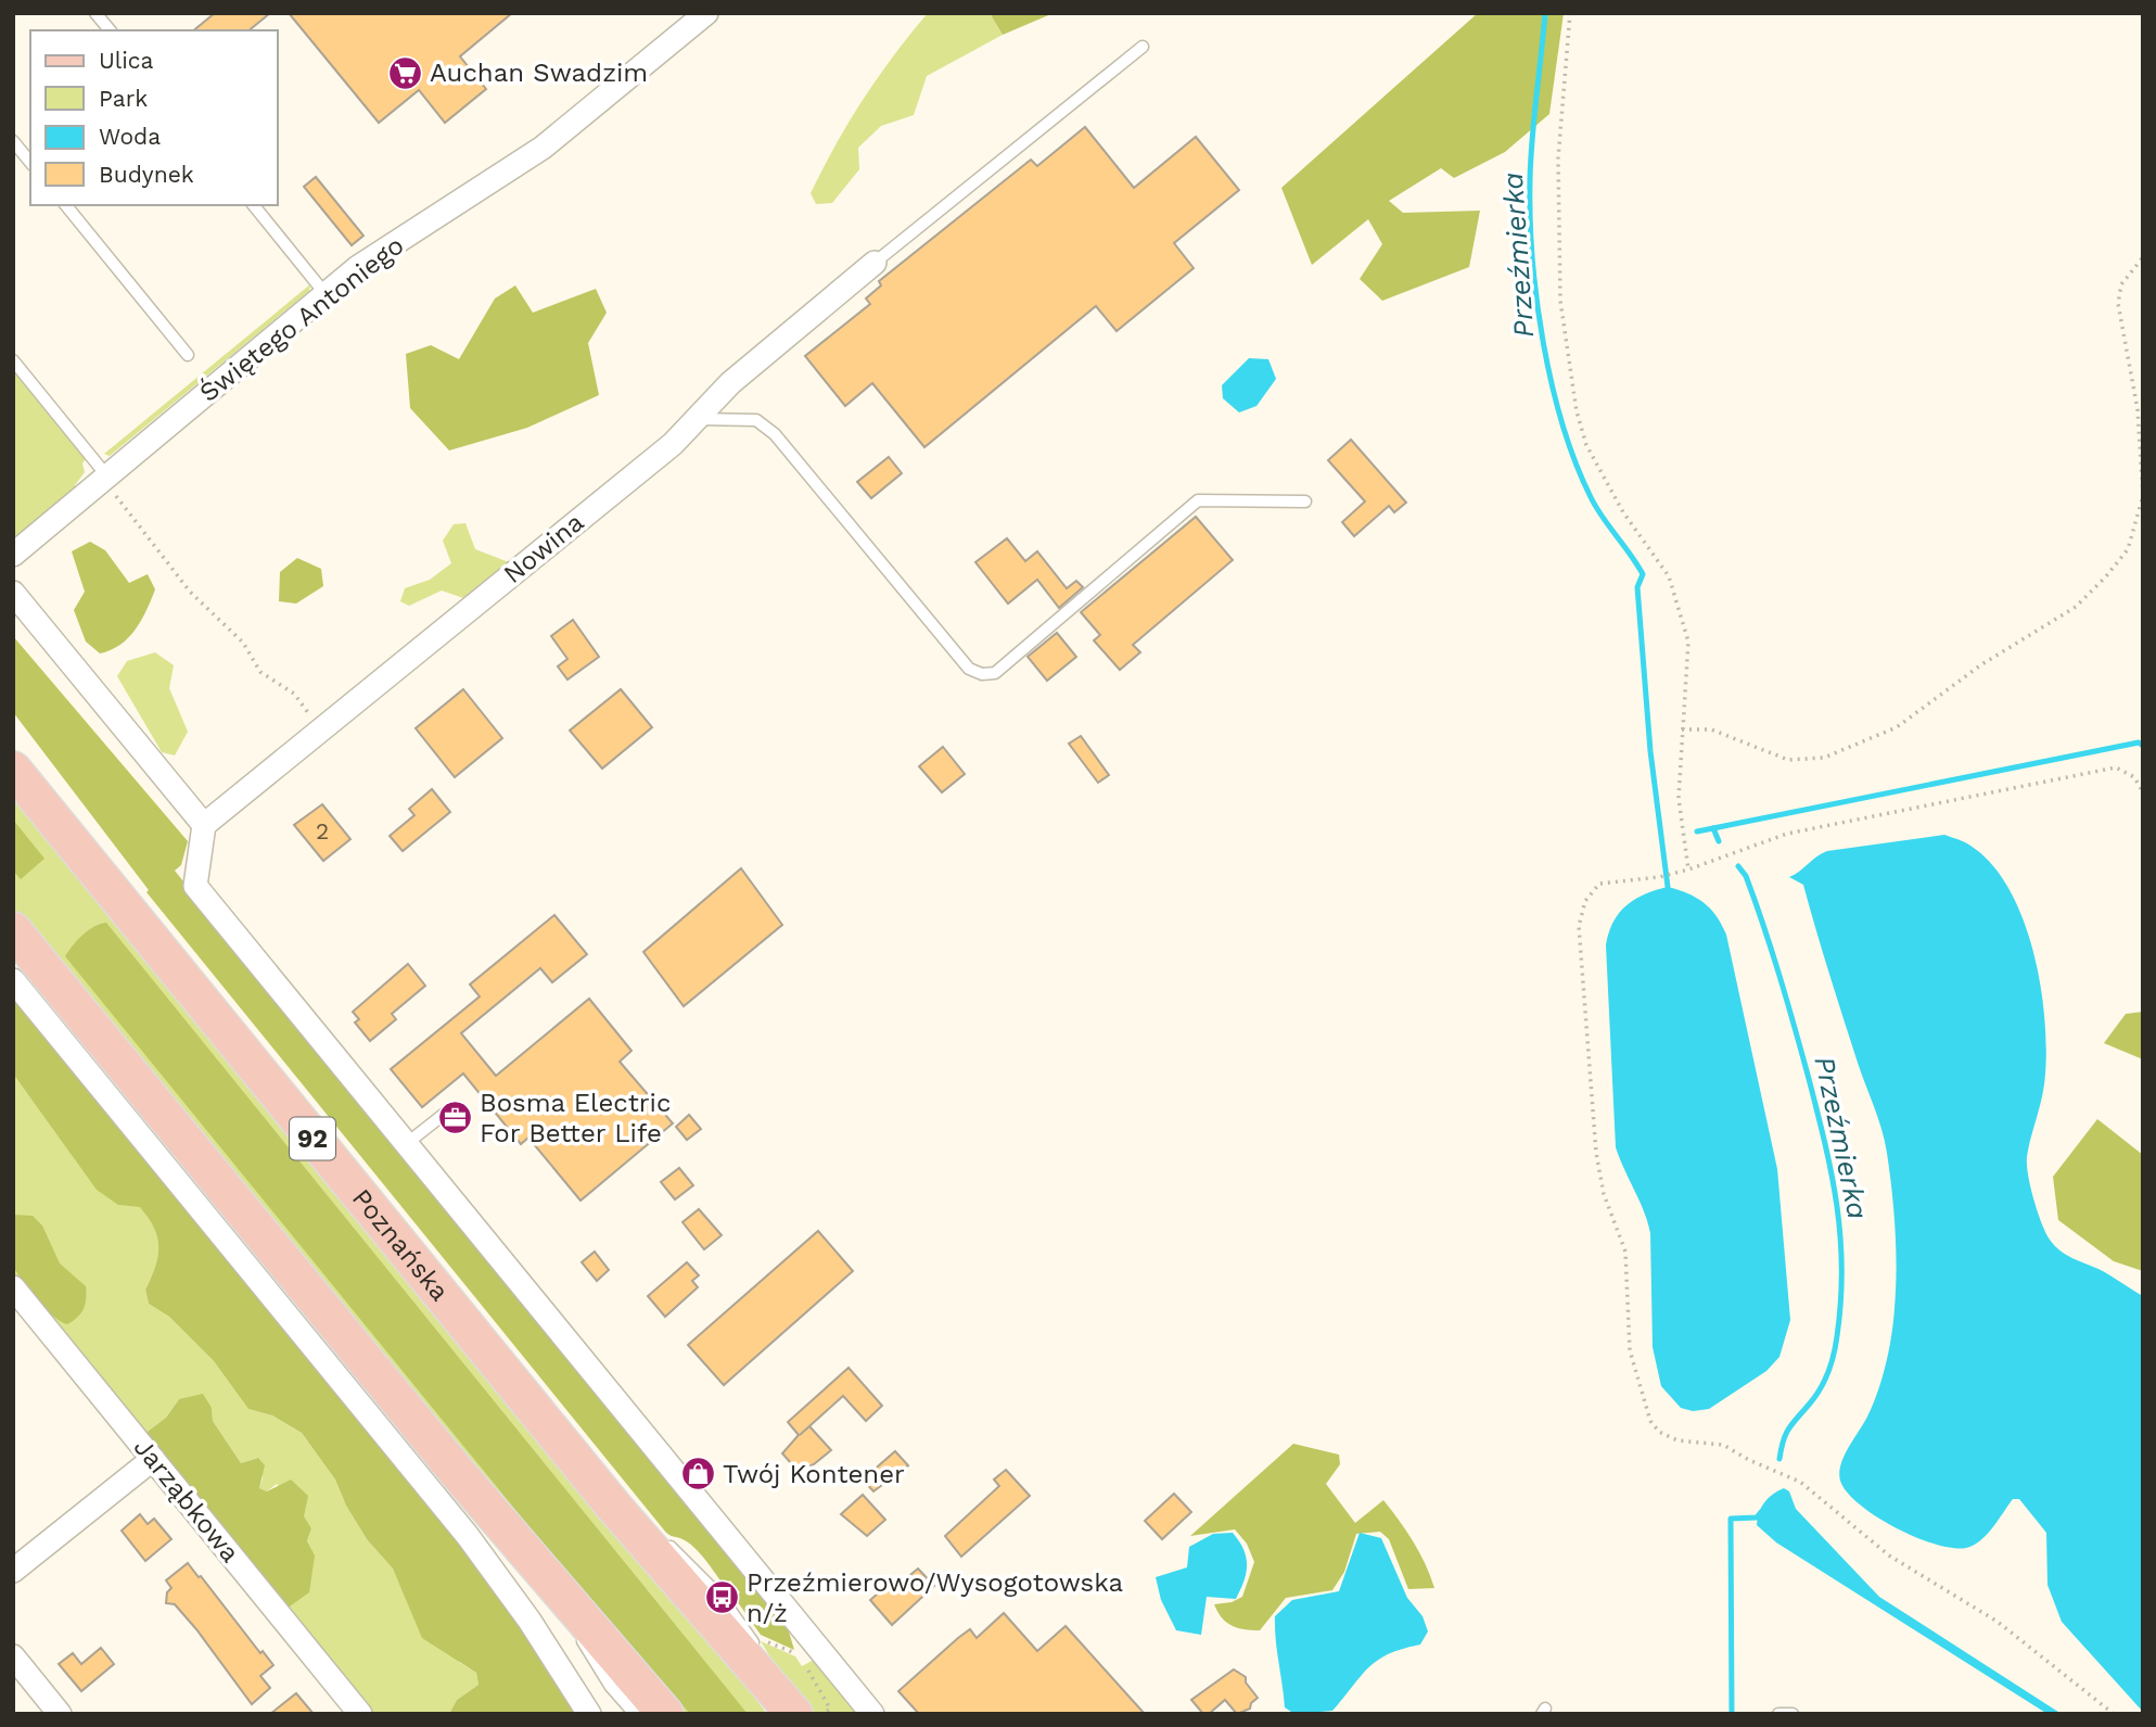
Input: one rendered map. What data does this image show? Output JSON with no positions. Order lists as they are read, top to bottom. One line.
{"streets":{"main road":["92","Poznańska"],"street":["Świętego Antoniego","Nowina","Jarząbkowa"]},"water":["Przeźmierka"],"places":{"supermarket":["Auchan Swadzim"],"office":["Bosma Electric For Better Life"],"shop":["Twój Kontener"],"bus stop":["Przeźmierowo/Wysogotowska n/ż"]},"house_numbers":["2"],"legend":["Ulica","Park","Woda","Budynek"]}
